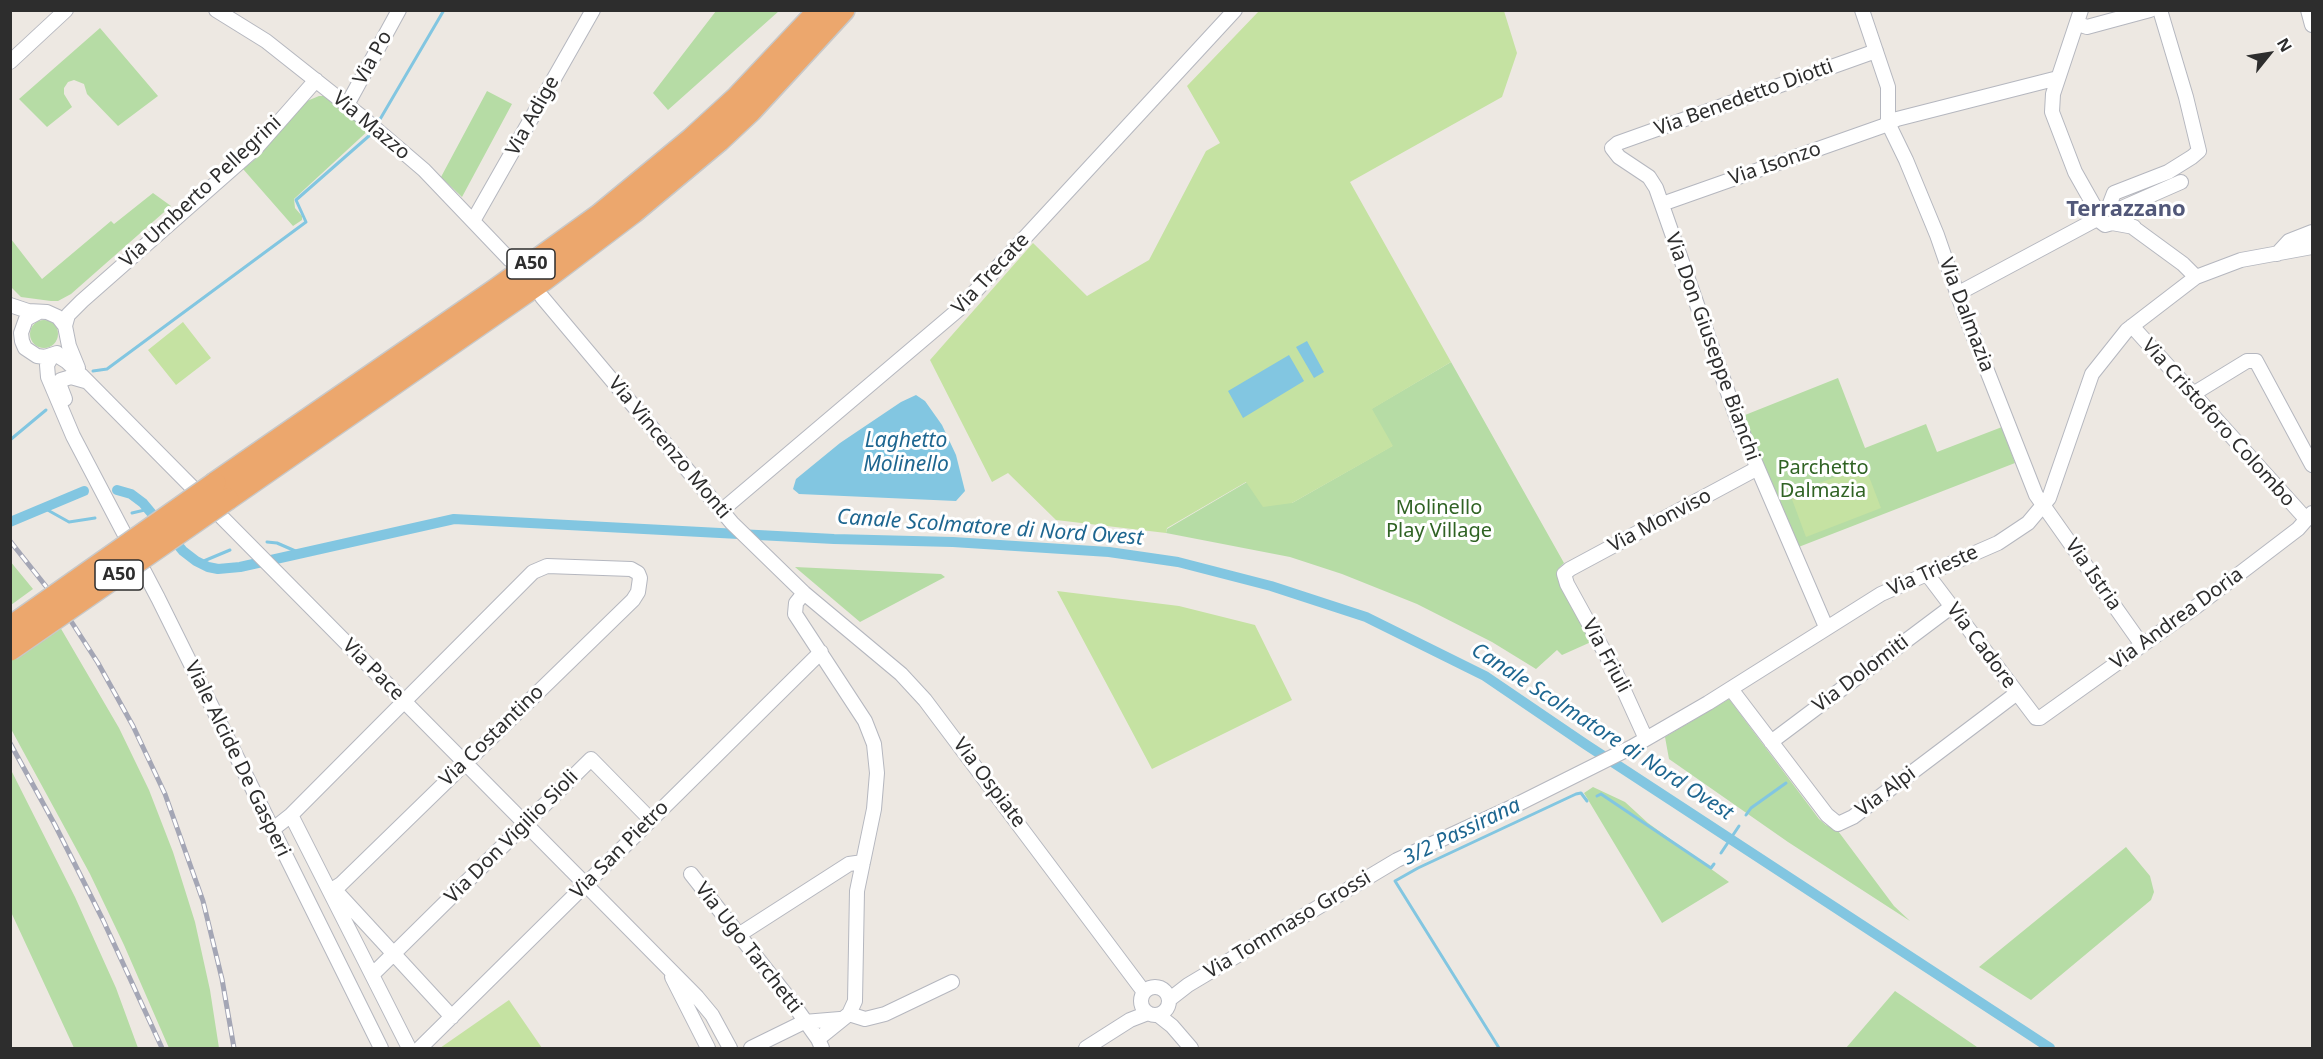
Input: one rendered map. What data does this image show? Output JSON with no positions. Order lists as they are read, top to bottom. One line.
{"streets":{"highway":["A50"],"street":["Via Po","Via Benedetto Diotti","Via Adige","Via Mazzo","Via Isonzo","Via Umberto Pellegrini","Via Trecate","Via Dalmazia","Via Don Giuseppe Bianchi","Via Cristoforo Colombo","Via Vincenzo Monti","Via Monviso","Via Trieste","Via Istria","Via Andrea Doria","Via Cadore","Via Friuli","Via Pace","Via Dolomiti","Via Costantino","Viale Alcide De Gasperi","Via Ospiate","Via Alpi","Via Don Vigilio Sioli","Via San Pietro","Via Tommaso Grossi","Via Ugo Tarchetti"]},"crossings":[["Via Po","Via Mazzo"],["Via Benedetto Diotti","Via Don Giuseppe Bianchi"],["Via Adige","Via Mazzo"],["Via Mazzo","Via Umberto Pellegrini"],["Via Isonzo","Via Dalmazia"],["Via Isonzo","Via Don Giuseppe Bianchi"],["Via Trecate","Via Vincenzo Monti"],["Via Dalmazia","Via Trieste"],["Via Dalmazia","Via Istria"],["Via Don Giuseppe Bianchi","Via Monviso"],["Via Don Giuseppe Bianchi","Via Trieste"],["Via Cristoforo Colombo","Via Trieste"],["Via Cristoforo Colombo","Via Andrea Doria"],["Via Vincenzo Monti","Via Ospiate"],["Via Monviso","Via Friuli"],["Via Trieste","Via Istria"],["Via Trieste","Via Cadore"],["Via Trieste","Via Friuli"],["Via Trieste","Via Tommaso Grossi"],["Via Istria","Via Andrea Doria"],["Via Andrea Doria","Via Cadore"],["Via Cadore","Via Dolomiti"],["Via Cadore","Via Alpi"],["Via Friuli","Via Tommaso Grossi"],["Via Pace","Via Costantino"],["Via Pace","Viale Alcide De Gasperi"],["Via Pace","Via Don Vigilio Sioli"],["Via Pace","Via San Pietro"],["Via Dolomiti","Via Alpi"],["Via Ospiate","Via Tommaso Grossi"],["Via Don Vigilio Sioli","Via San Pietro"]],"districts":["Terrazzano"],"water":["Laghetto Molinello","Canale Scolmatore di Nord Ovest","3/2 Passirana"],"parks":["Parchetto Dalmazia","Molinello Play Village"],"north":"top right"}
